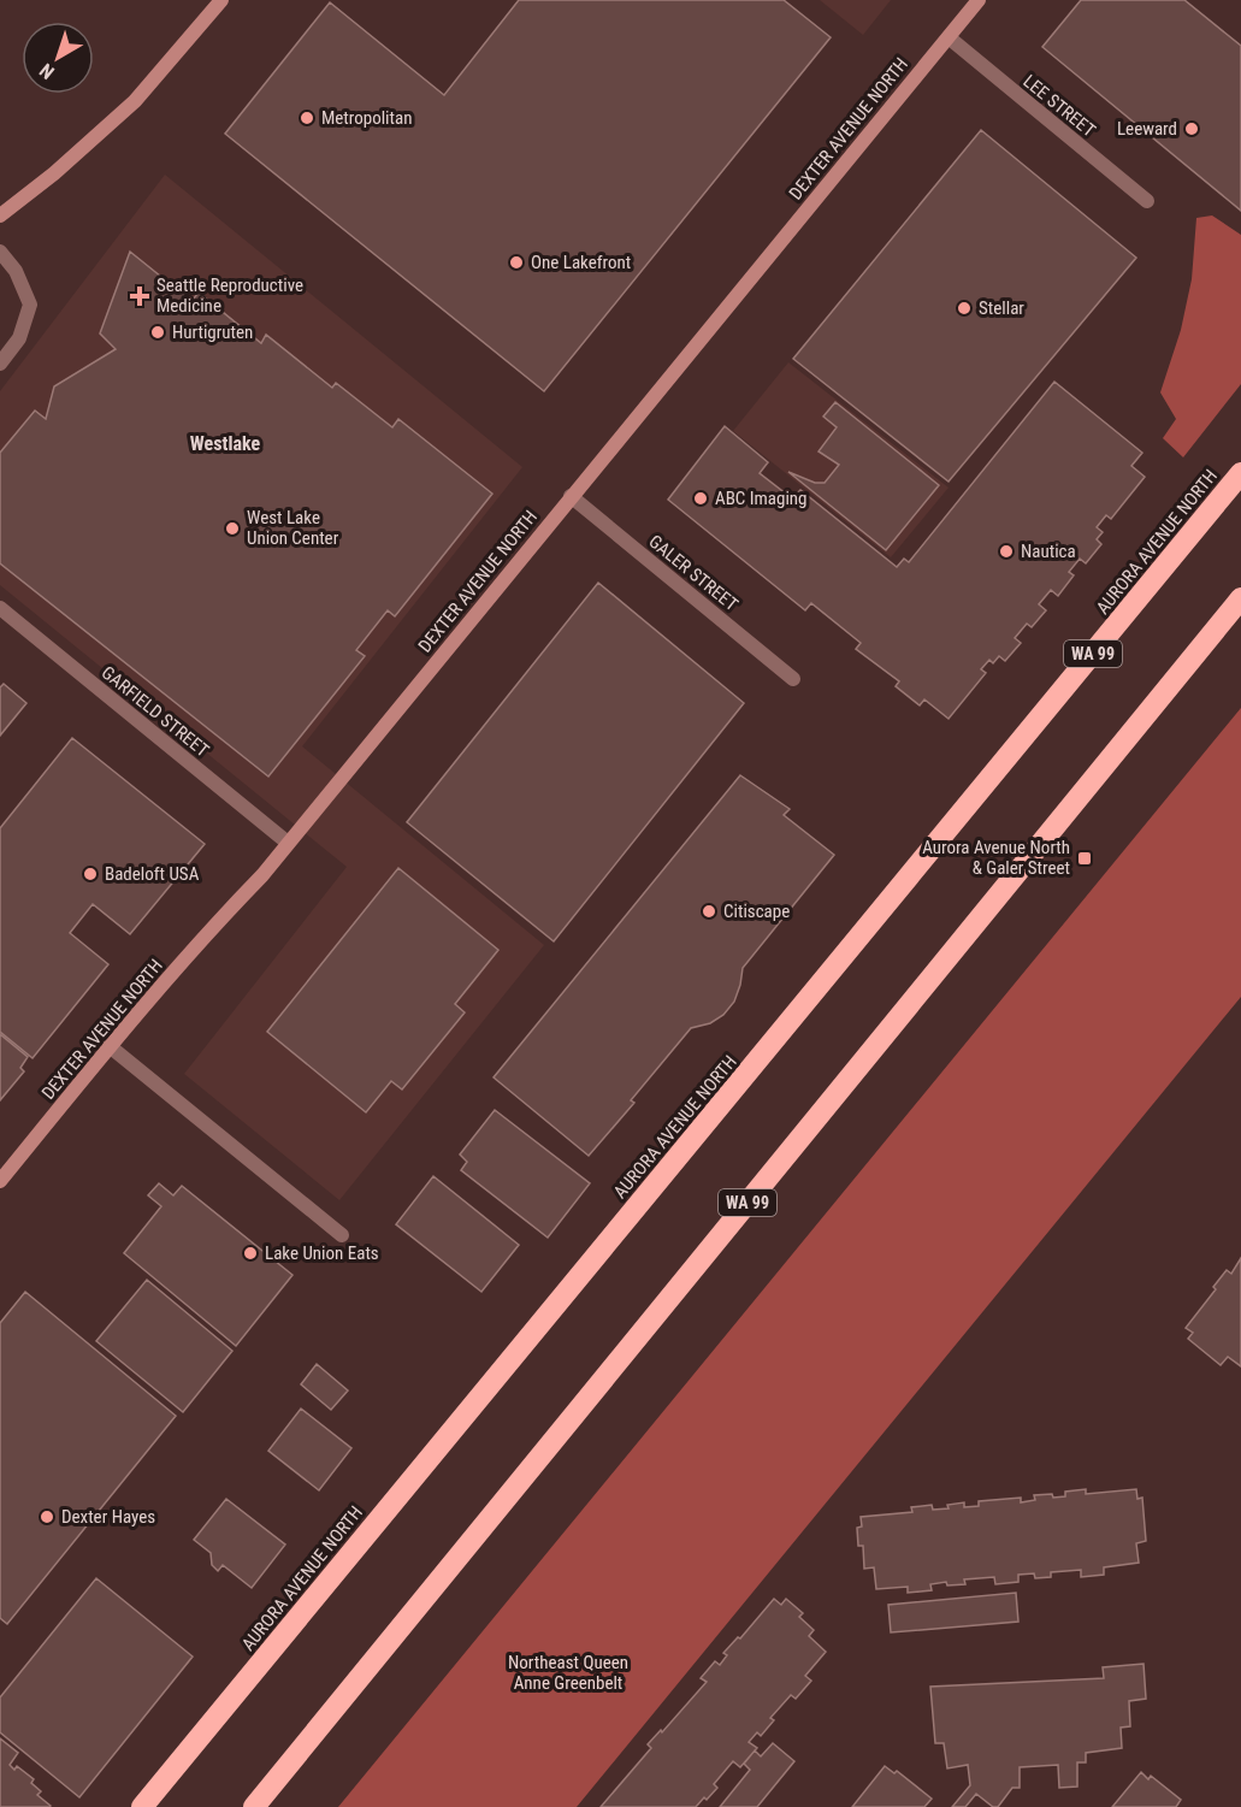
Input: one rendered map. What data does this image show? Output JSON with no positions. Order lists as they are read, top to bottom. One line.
{"streets":{"highway":["AURORA AVENUE NORTH","WA 99"],"main road":["DEXTER AVENUE NORTH"],"street":["LEE STREET","GALER STREET","GARFIELD STREET"]},"crossings":[["LEE STREET","DEXTER AVENUE NORTH"],["DEXTER AVENUE NORTH","GALER STREET"],["DEXTER AVENUE NORTH","GARFIELD STREET"]],"districts":["Westlake"],"parks":["Northeast Queen Anne Greenbelt"],"places":{"other":["Metropolitan","Leeward","One Lakefront","Stellar","Hurtigruten","ABC Imaging","West Lake Union Center","Nautica","Badeloft USA","Citiscape","Lake Union Eats","Dexter Hayes"],"health":["Seattle Reproductive Medicine"],"transit":["Aurora Avenue North & Galer Street"]},"north":"bottom left"}
